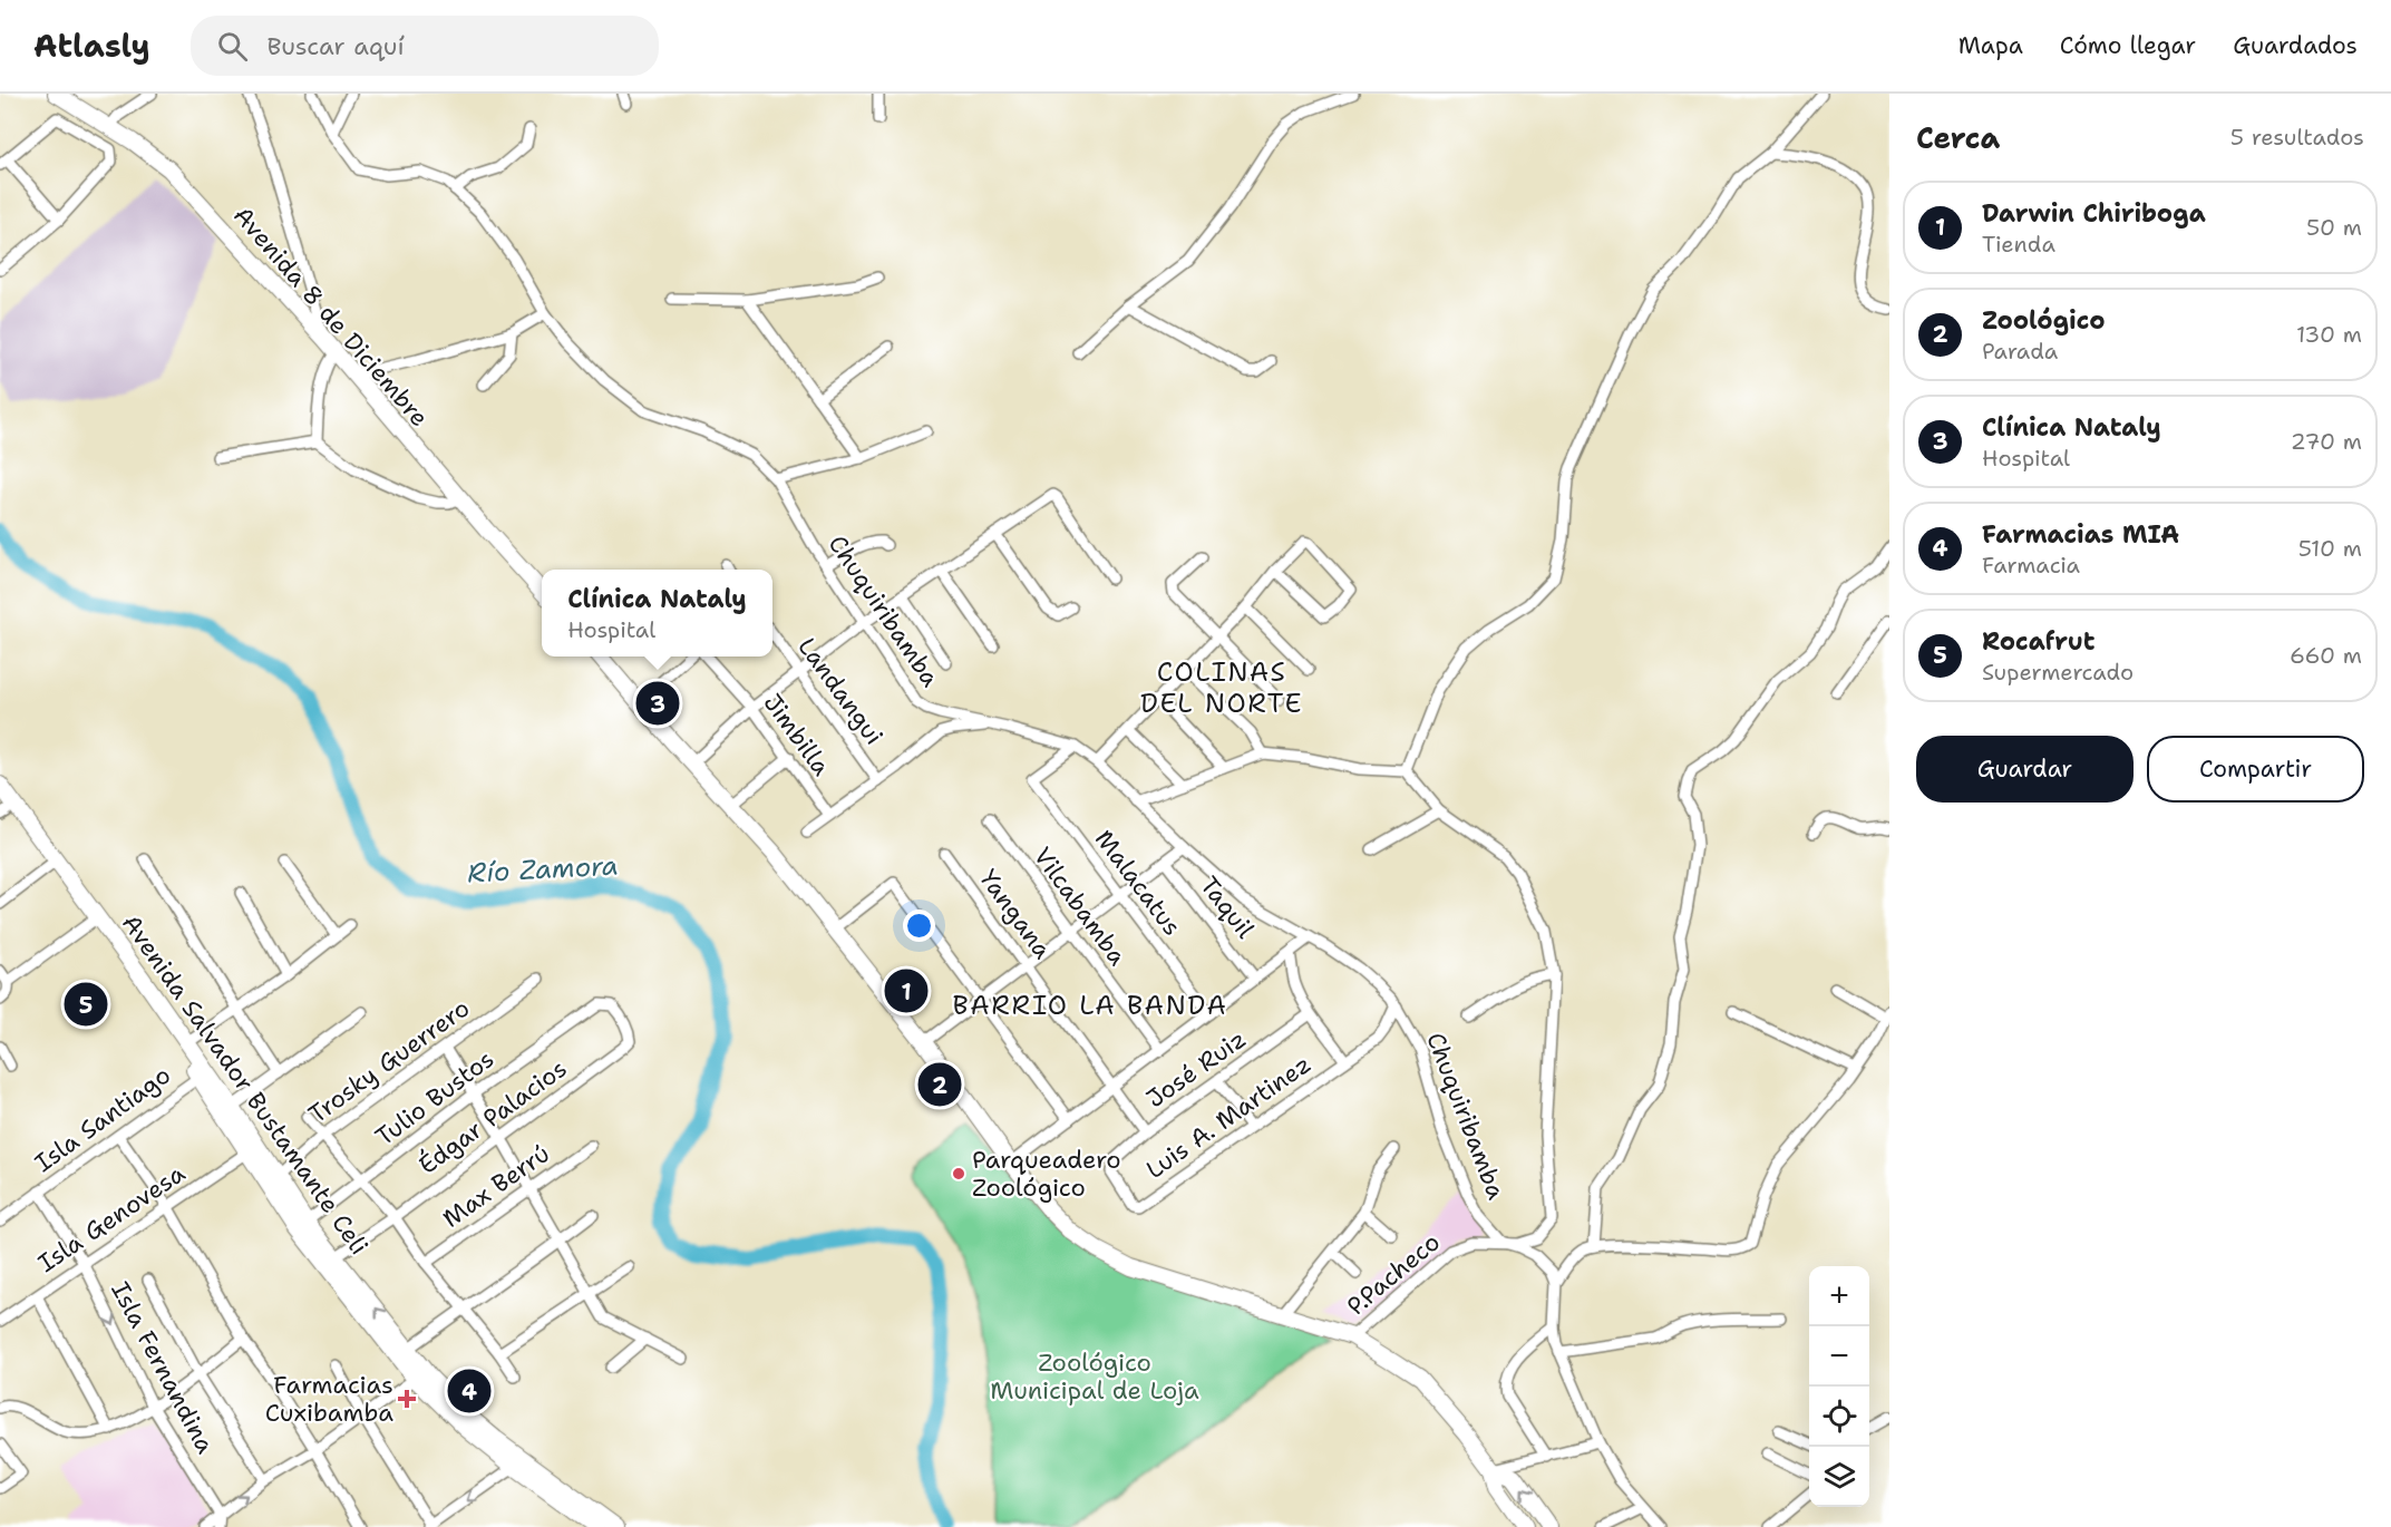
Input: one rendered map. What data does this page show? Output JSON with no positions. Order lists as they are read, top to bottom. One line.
{"streets":{"main road":["Avenida 8 de Diciembre","Avenida Salvador Bustamante Celi"],"street":["Chuquiribamba","Landangui","Jimbilla","Malacatus","Vilcabamba","Taquil","Yangana","Trosky Guerrero","José Ruiz","Tulio Bustos","Édgar Palacios","Luis A. Martinez","Isla Santiago","Max Berrú","Isla Genovesa","P.Pacheco","Isla Fernandina"]},"crossings":[["Chuquiribamba","Malacatus"],["Chuquiribamba","Luis A. Martinez"],["Chuquiribamba","P.Pacheco"],["Yangana","José Ruiz"],["Trosky Guerrero","Avenida Salvador Bustamante Celi"],["José Ruiz","Luis A. Martinez"],["Avenida Salvador Bustamante Celi","Tulio Bustos"],["Avenida Salvador Bustamante Celi","Édgar Palacios"],["Avenida Salvador Bustamante Celi","Isla Santiago"],["Avenida Salvador Bustamante Celi","Isla Genovesa"],["Tulio Bustos","Édgar Palacios"],["Isla Santiago","Isla Fernandina"],["Isla Genovesa","Isla Fernandina"]],"districts":["COLINAS DEL NORTE","BARRIO LA BANDA"],"water":["Río Zamora"],"parks":["Zoológico Municipal de Loja"],"places":{"other":["Parqueadero Zoológico"],"health":["Farmacias Cuxibamba"]},"page":{"header":"Atlasly","search":"Buscar aquí","nav":["Mapa","Cómo llegar","Guardados"],"heading":["Cerca","5 resultados"],"list":[{"mark":"1","name":"Darwin Chiriboga","note":"Tienda","value":"50 m"},{"mark":"2","name":"Zoológico","note":"Parada","value":"130 m"},{"mark":"3","name":"Clínica Nataly","note":"Hospital","value":"270 m"},{"mark":"4","name":"Farmacias MIA","note":"Farmacia","value":"510 m"},{"mark":"5","name":"Rocafrut","note":"Supermercado","value":"660 m"}],"popup":["Clínica Nataly","Hospital"],"pins":["3","1","5","2","4"],"buttons":["Guardar","Compartir"],"map_buttons":["+","−"]}}
